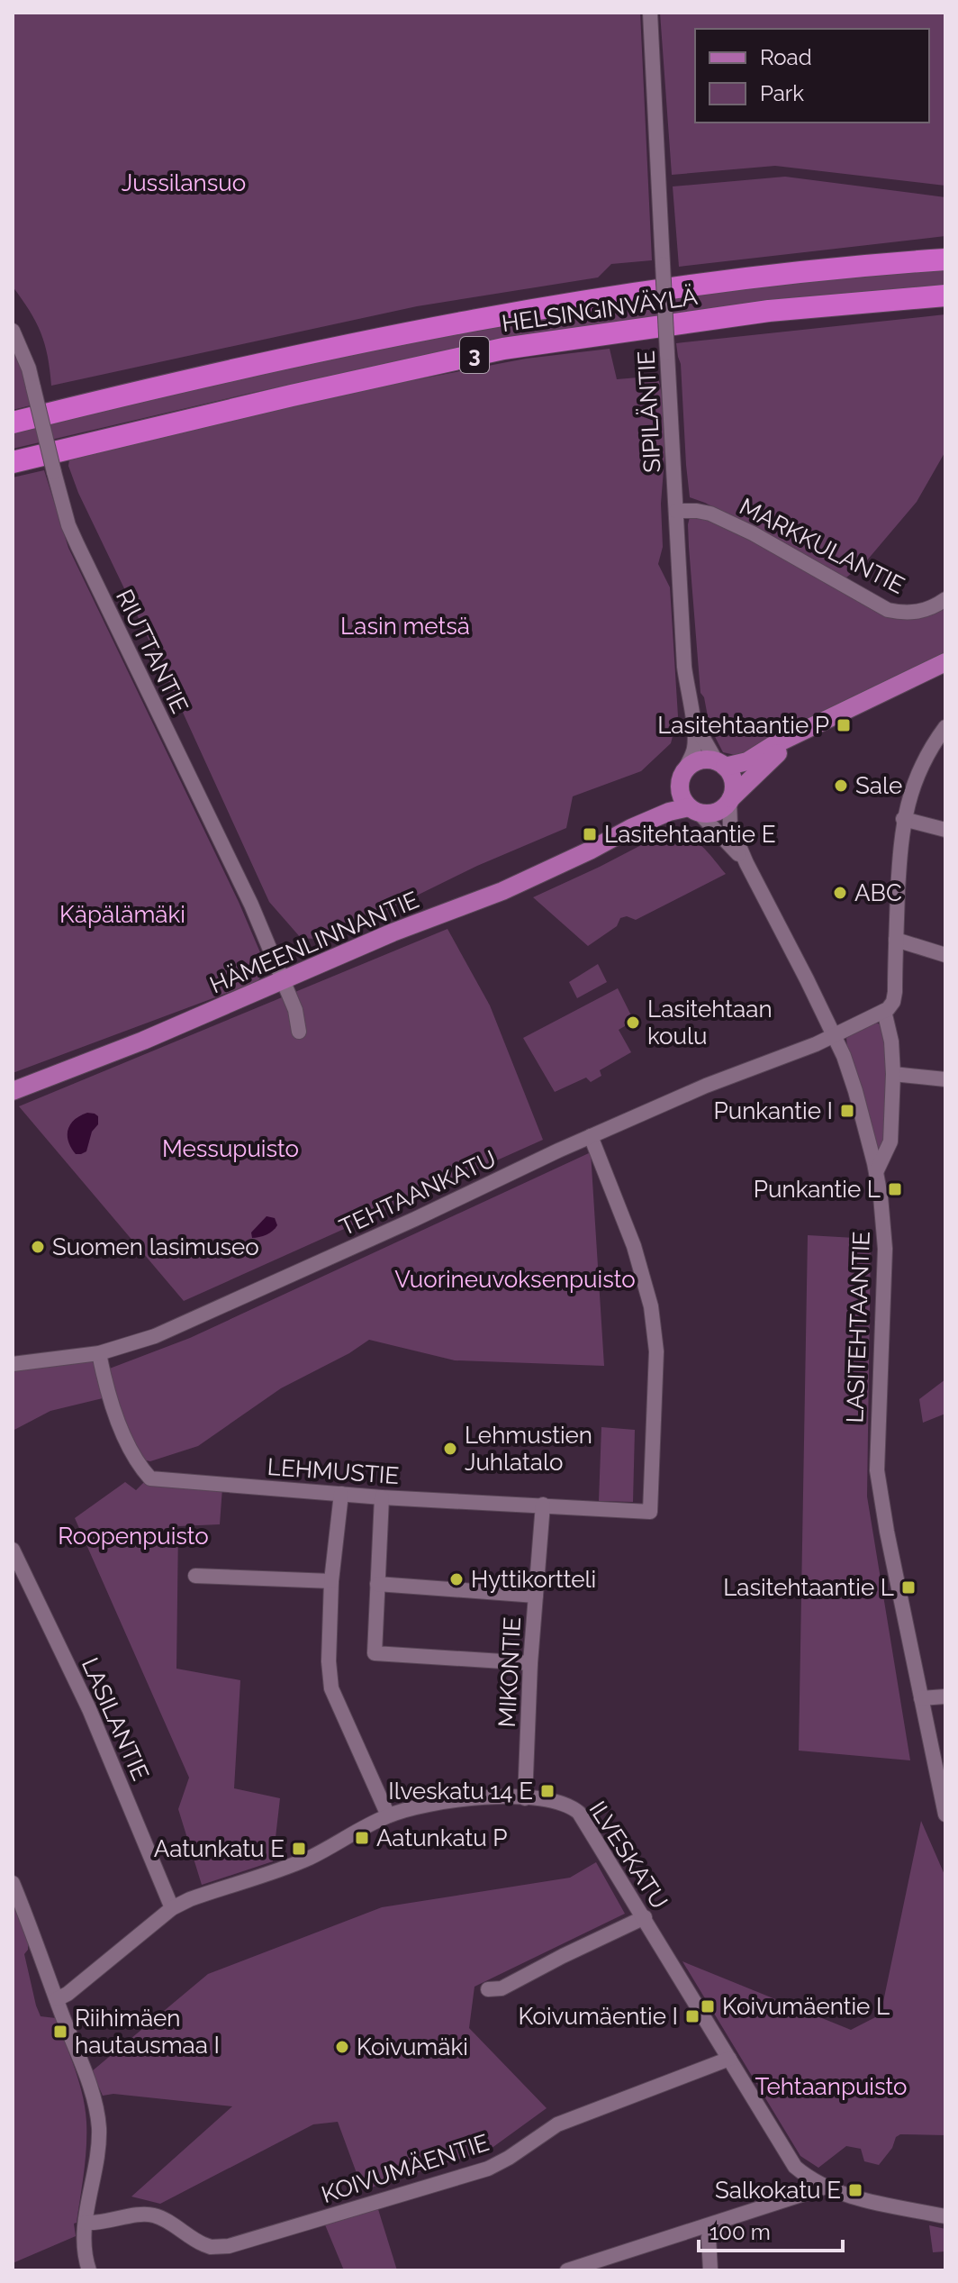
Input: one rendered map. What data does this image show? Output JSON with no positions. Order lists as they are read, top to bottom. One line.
{"streets":{"highway":["HELSINGINVÄYLÄ","3"],"main road":["HÄMEENLINNANTIE"],"street":["SIPILÄNTIE","MARKKULANTIE","RIUTTANTIE","TEHTAANKATU","LASITEHTAANTIE","LEHMUSTIE","MIKONTIE","LASILANTIE","ILVESKATU","KOIVUMÄENTIE"]},"crossings":[["SIPILÄNTIE","MARKKULANTIE"],["SIPILÄNTIE","HÄMEENLINNANTIE"],["SIPILÄNTIE","LASITEHTAANTIE"],["RIUTTANTIE","HÄMEENLINNANTIE"],["HÄMEENLINNANTIE","LASITEHTAANTIE"],["TEHTAANKATU","LASITEHTAANTIE"],["TEHTAANKATU","LEHMUSTIE"],["LEHMUSTIE","MIKONTIE"],["MIKONTIE","ILVESKATU"],["LASILANTIE","ILVESKATU"],["ILVESKATU","KOIVUMÄENTIE"]],"parks":["Jussilansuo","Lasin metsä","Käpälämäki","Messupuisto","Vuorineuvoksenpuisto","Roopenpuisto","Tehtaanpuisto"],"places":{"transit":["Lasitehtaantie P","Lasitehtaantie E","Punkantie I","Punkantie L","Lasitehtaantie L","Ilveskatu 14 E","Aatunkatu P","Aatunkatu E","Koivumäentie L","Koivumäentie I","Riihimäen hautausmaa I","Salkokatu E"],"other":["Sale","ABC","Lasitehtaan koulu","Suomen lasimuseo","Lehmustien Juhlatalo","Hyttikortteli","Koivumäki"]},"legend":["Road","Park"],"scale_bar":"100 m"}
